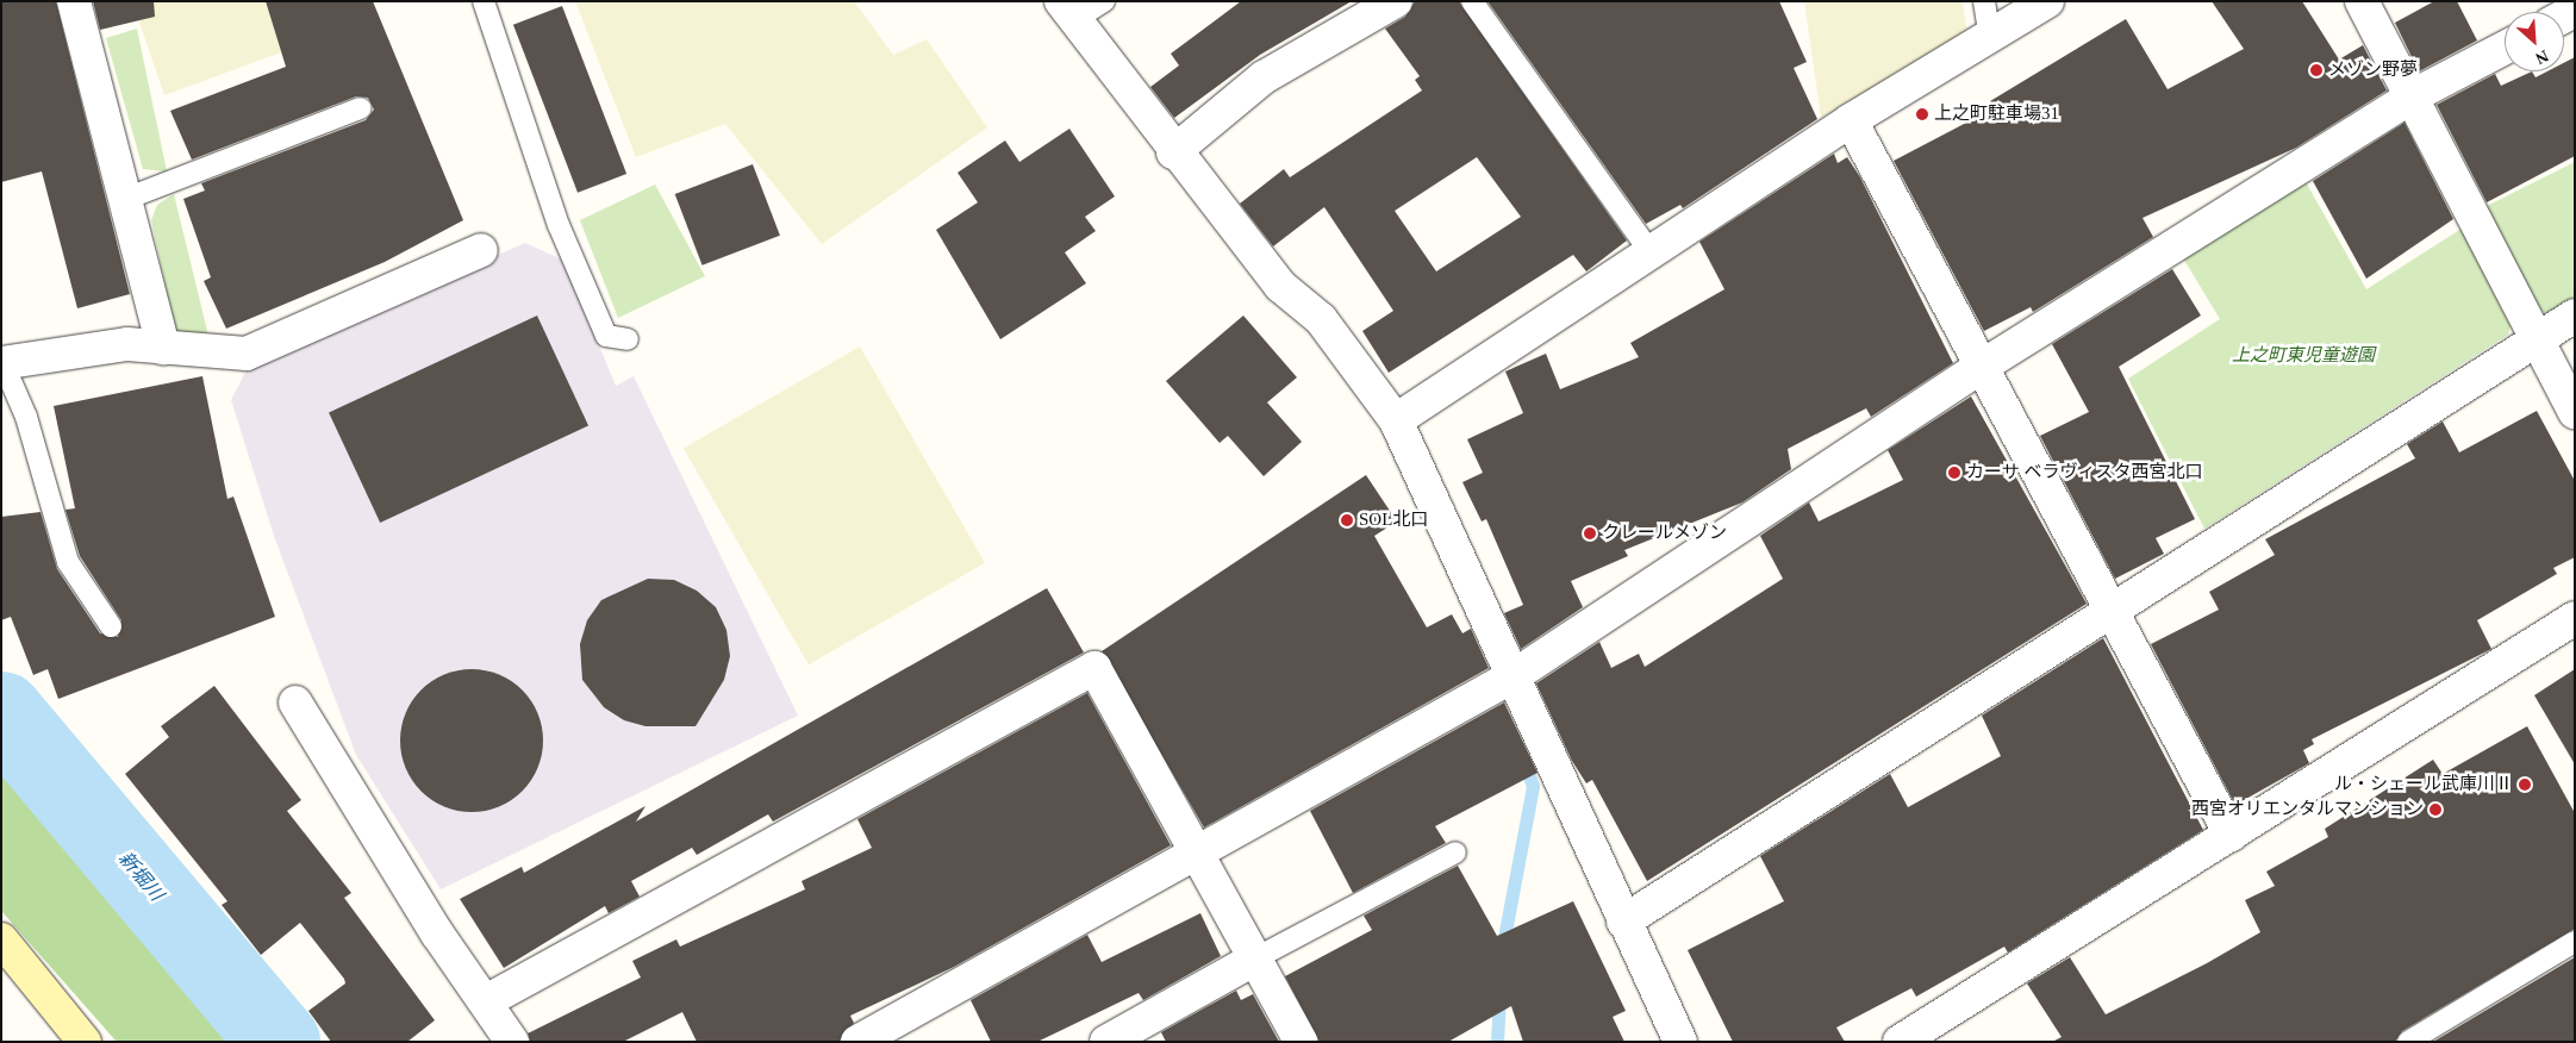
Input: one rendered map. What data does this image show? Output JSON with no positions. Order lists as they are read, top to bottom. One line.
{"water":["新堀川"],"parks":["上之町東児童遊園"],"places":["メゾン野夢","上之町駐車場31","カーサ ベラヴィスタ西宮北口","SOL北口","クレールメゾン","ル・シェール武庫川Ⅱ","西宮オリエンタルマンション"],"north":"bottom right"}
